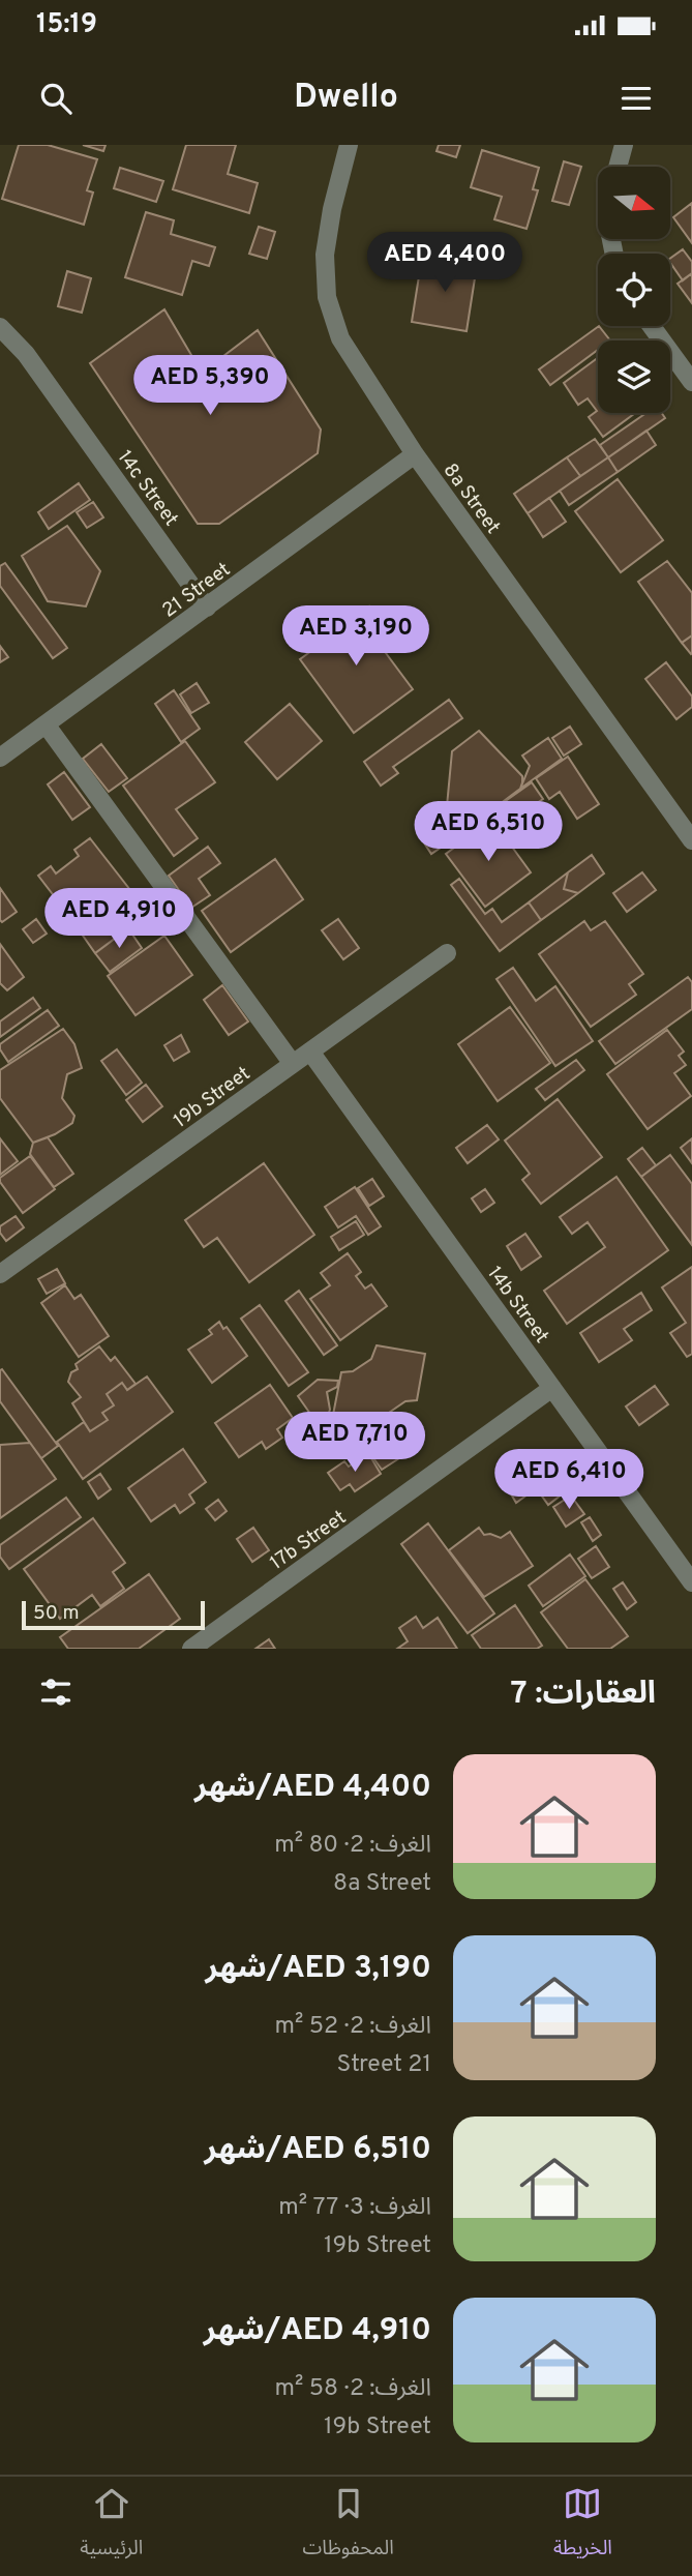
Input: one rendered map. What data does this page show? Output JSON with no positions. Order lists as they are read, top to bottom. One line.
{"streets":{"street":["14c Street","8a Street","21 Street","19b Street","14b Street","17b Street"]},"crossings":[["14c Street","21 Street"],["8a Street","21 Street"],["19b Street","14b Street"],["14b Street","17b Street"]],"scale_bar":"50 m","north":"right","page":{"status":"15:19","header":"Dwello","price":["AED 4,400","AED 5,390","AED 3,190","AED 6,510","AED 4,910","AED 7,710","AED 6,410"],"scale":"50 m","heading":"العقارات: 7","list":[{"name":"AED 4,400/شهر","note":"الغرف: 2 · 80 m² · 8a Street"},{"name":"AED 3,190/شهر","note":"الغرف: 2 · 52 m² · 21 Street"},{"name":"AED 6,510/شهر","note":"الغرف: 3 · 77 m² · 19b Street"},{"name":"AED 4,910/شهر","note":"الغرف: 2 · 58 m² · 19b Street"}],"tabs":["الخريطة","المحفوظات","الرئيسية"]}}
